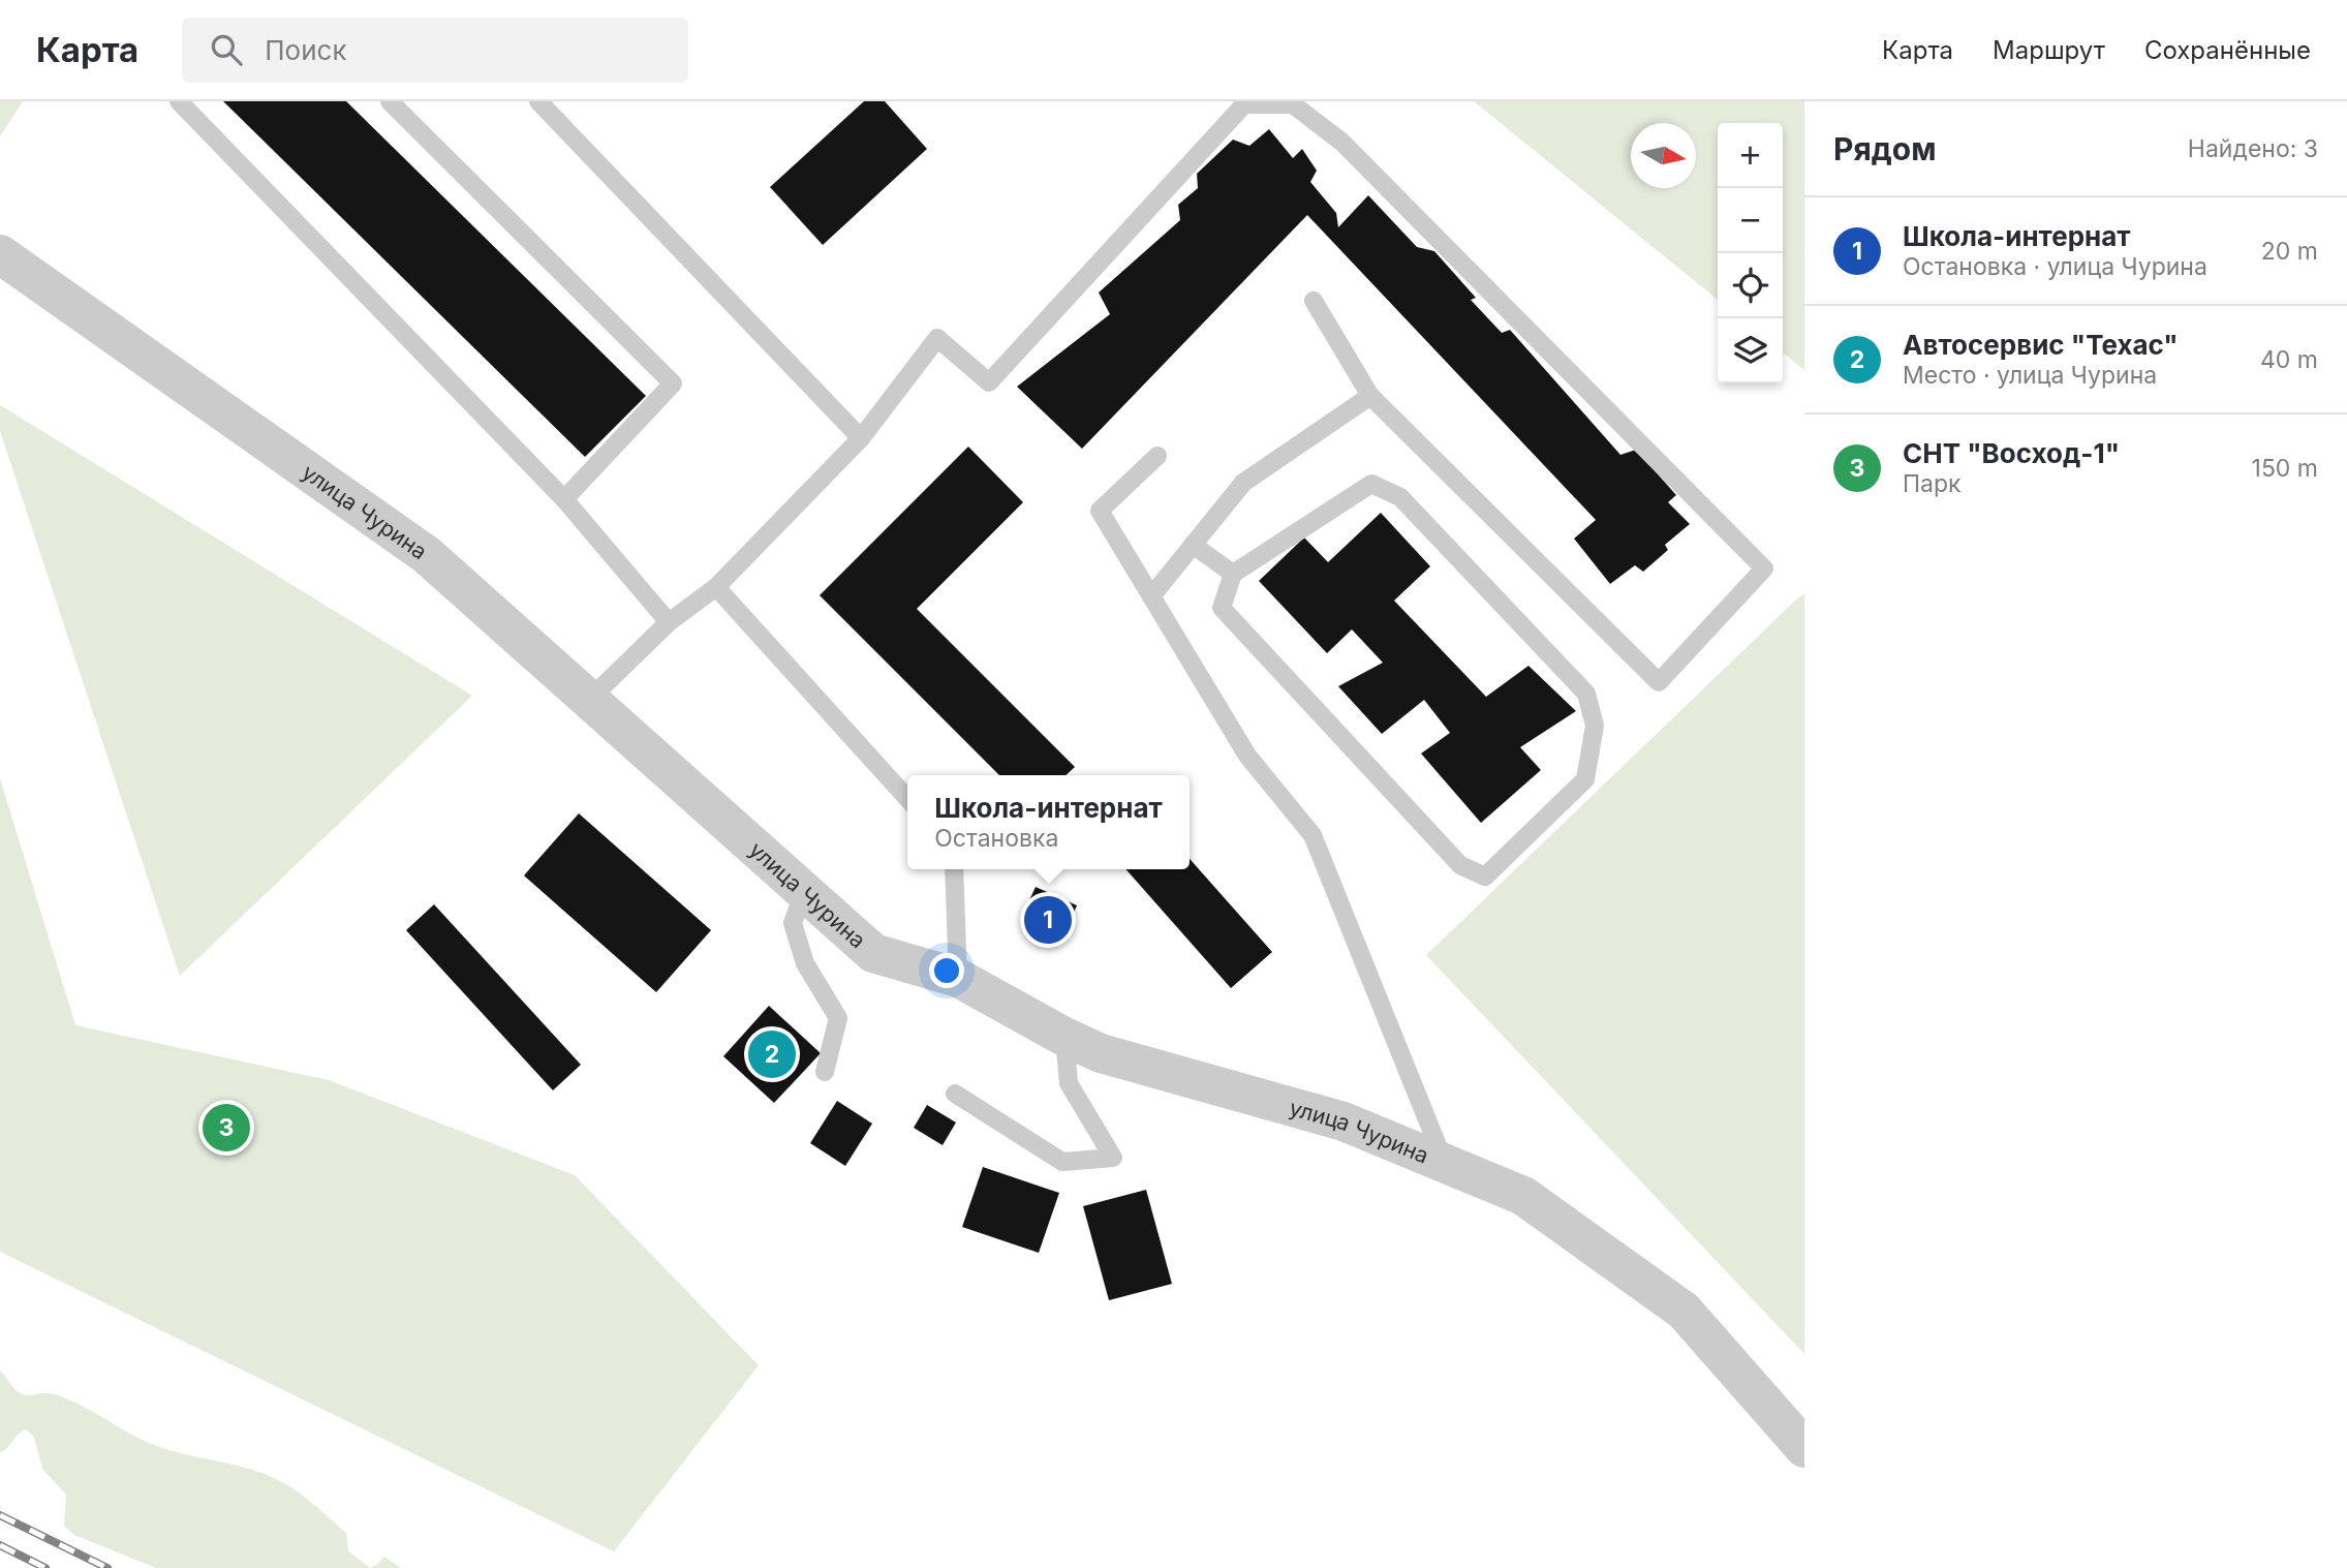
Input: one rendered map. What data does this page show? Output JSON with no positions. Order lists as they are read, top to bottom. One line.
{"streets":{"street":["улица Чурина"]},"north":"right","page":{"header":"Карта","search":"Поиск","nav":["Карта","Маршрут","Сохранённые"],"heading":["Рядом","Найдено: 3"],"map_buttons":["+","−"],"list":[{"mark":"1","name":"Школа-интернат","note":"Остановка · улица Чурина","value":"20 m"},{"mark":"2","name":"Автосервис \"Техас\"","note":"Место · улица Чурина","value":"40 m"},{"mark":"3","name":"СНТ \"Восход-1\"","note":"Парк","value":"150 m"}],"popup":["Школа-интернат","Остановка"],"pins":["1","2","3"]}}
